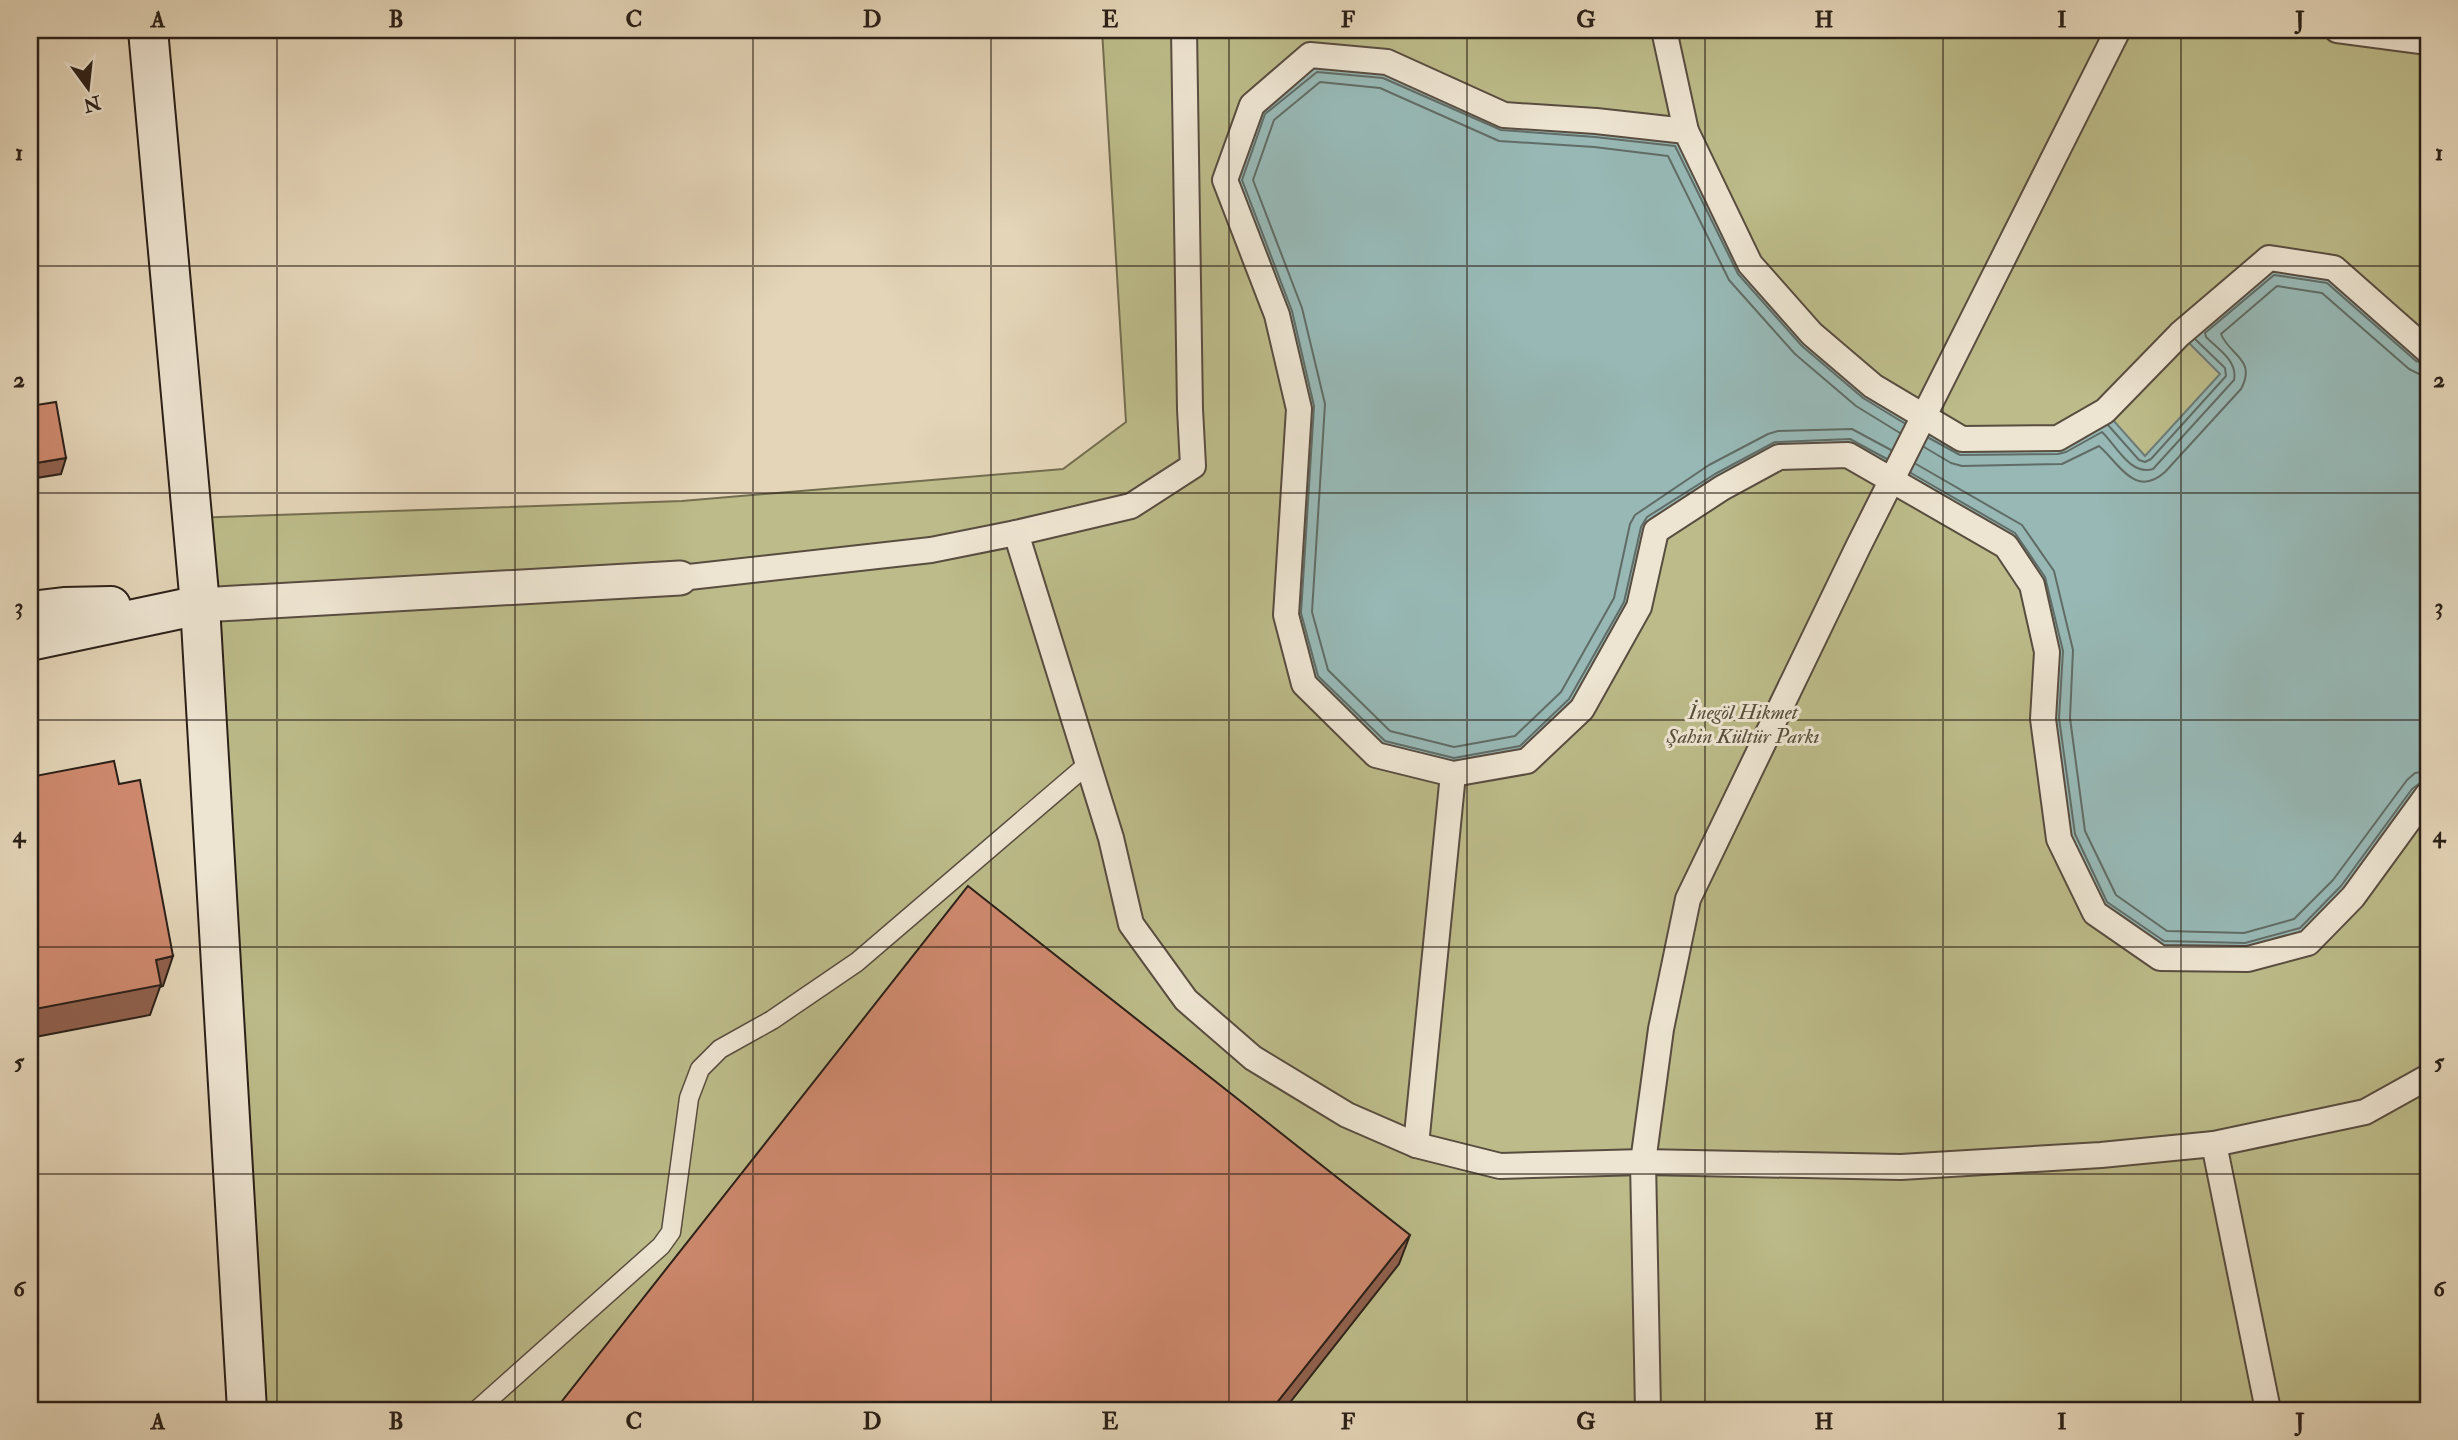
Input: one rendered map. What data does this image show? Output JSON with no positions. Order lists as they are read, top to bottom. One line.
{"parks":["İnegöl Hikmet Şahin Kültür Parkı"],"north":"bottom","grid":{"columns":["A","B","C","D","E","F","G","H","I","J"],"rows":["1","2","3","4","5","6"]}}
